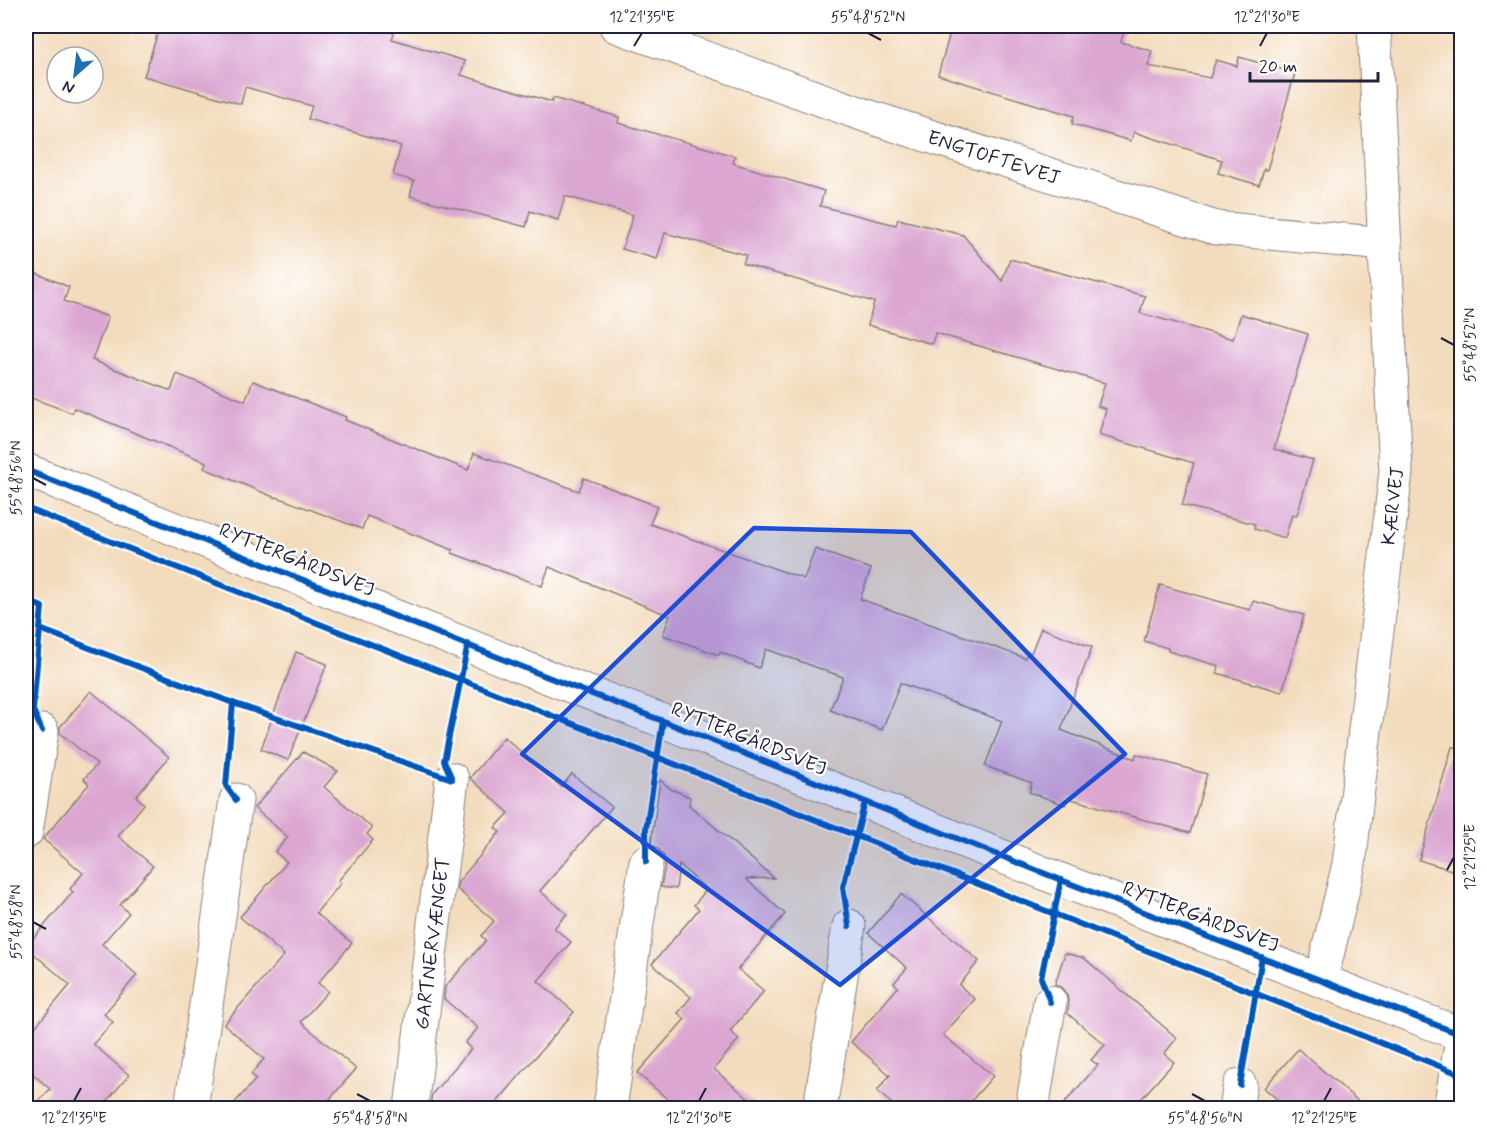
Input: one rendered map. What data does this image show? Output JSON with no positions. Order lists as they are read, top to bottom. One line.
{"streets":{"street":["ENGTOFTEVEJ","KÆRVEJ","RYTTERGÅRDSVEJ","GARTNERVÆNGET"]},"crossings":[["ENGTOFTEVEJ","KÆRVEJ"],["KÆRVEJ","RYTTERGÅRDSVEJ"]],"scale_bar":"20 m","north":"bottom left","coordinates":["12°21'35\"E","55°48'52\"N","12°21'30\"E","55°48'56\"N","12°21'25\"E","55°48'58\"N"]}
